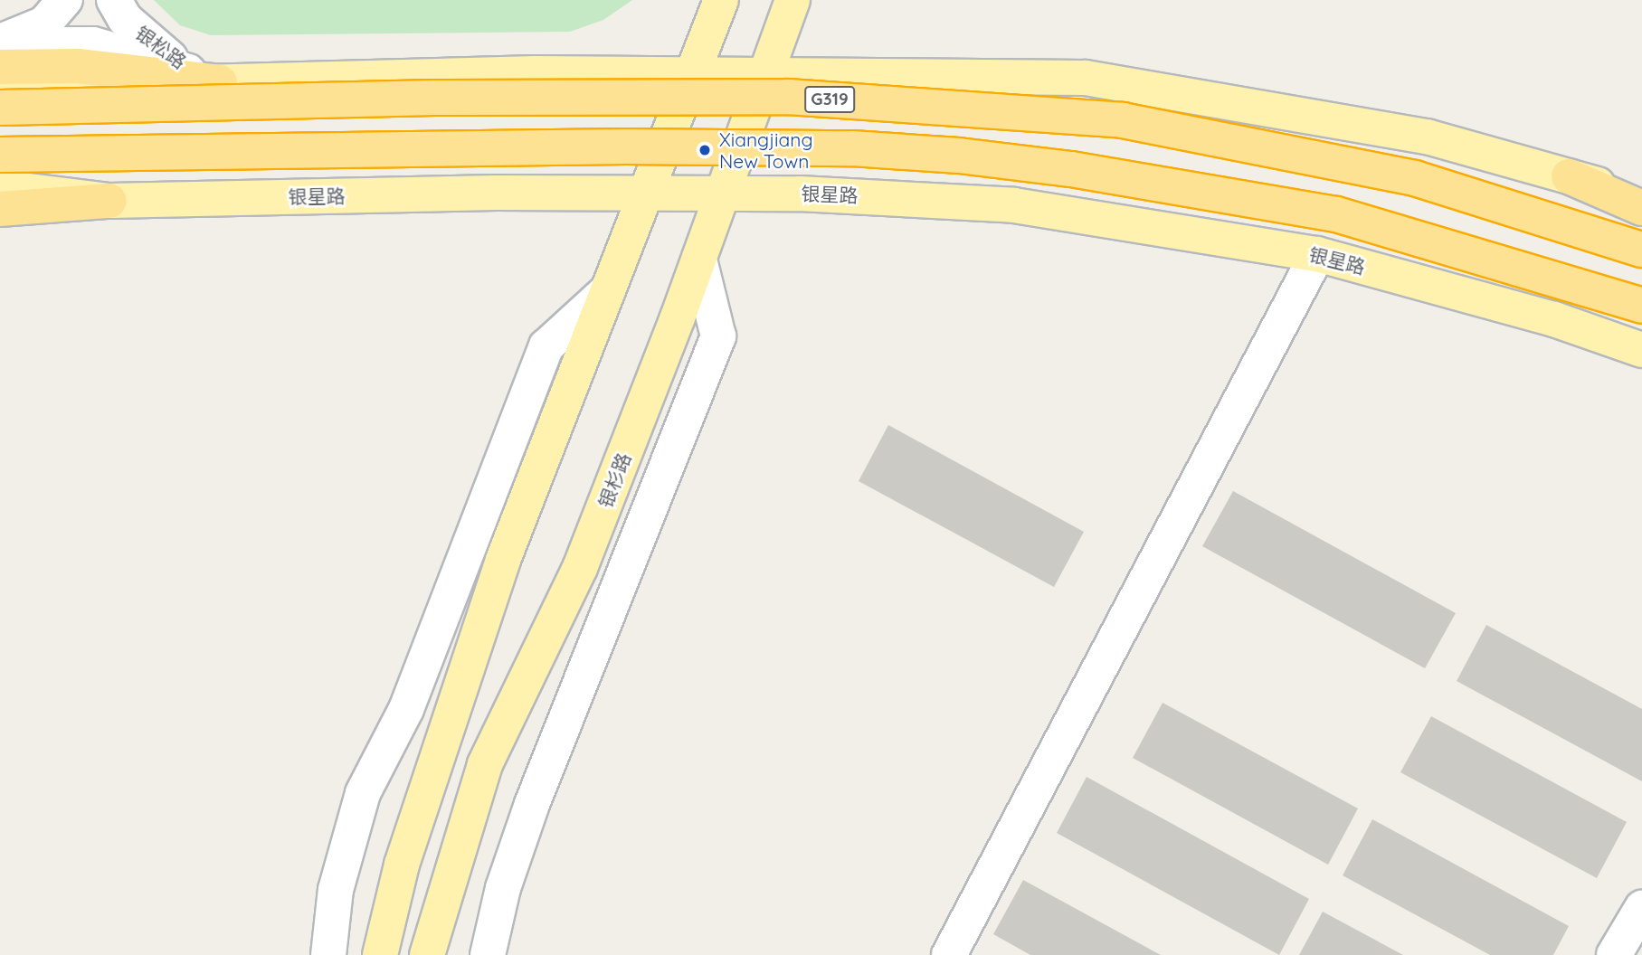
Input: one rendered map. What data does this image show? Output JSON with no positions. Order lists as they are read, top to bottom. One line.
{"streets":{"highway":["G319"],"main road":["银星路","银杉路"],"street":["银松路"]},"crossings":[["银星路","银杉路"]],"places":["Xiangjiang New Town"]}
